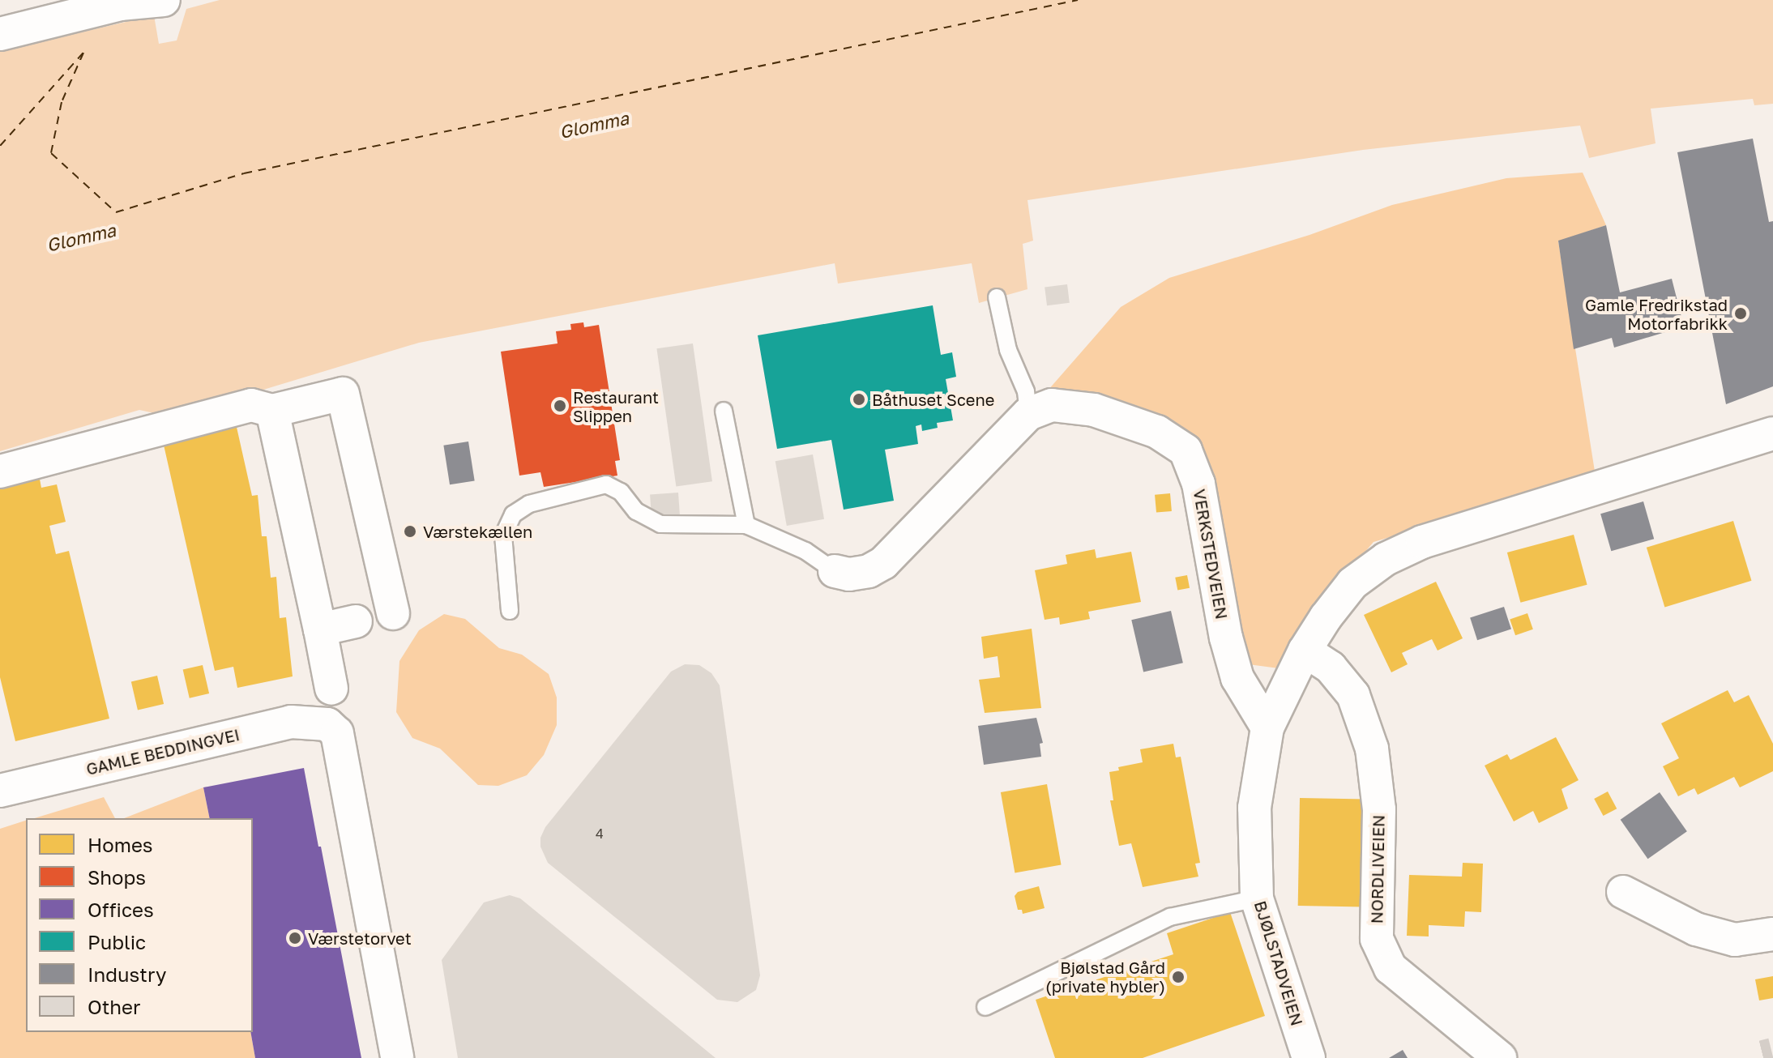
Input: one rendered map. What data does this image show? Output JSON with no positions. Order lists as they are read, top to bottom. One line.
{"streets":{"street":["VERKSTEDVEIEN","GAMLE BEDDINGVEI","NORDLIVEIEN","BJØLSTADVEIEN"]},"crossings":[["VERKSTEDVEIEN","BJØLSTADVEIEN"],["NORDLIVEIEN","BJØLSTADVEIEN"]],"water":["Glomma"],"places":["Gamle Fredrikstad Motorfabrikk","Båthuset Scene","Restaurant Slippen","Værstekællen","Værstetorvet","Bjølstad Gård (private hybler)"],"house_numbers":["4"],"legend":["Homes","Shops","Offices","Public","Industry","Other"]}
